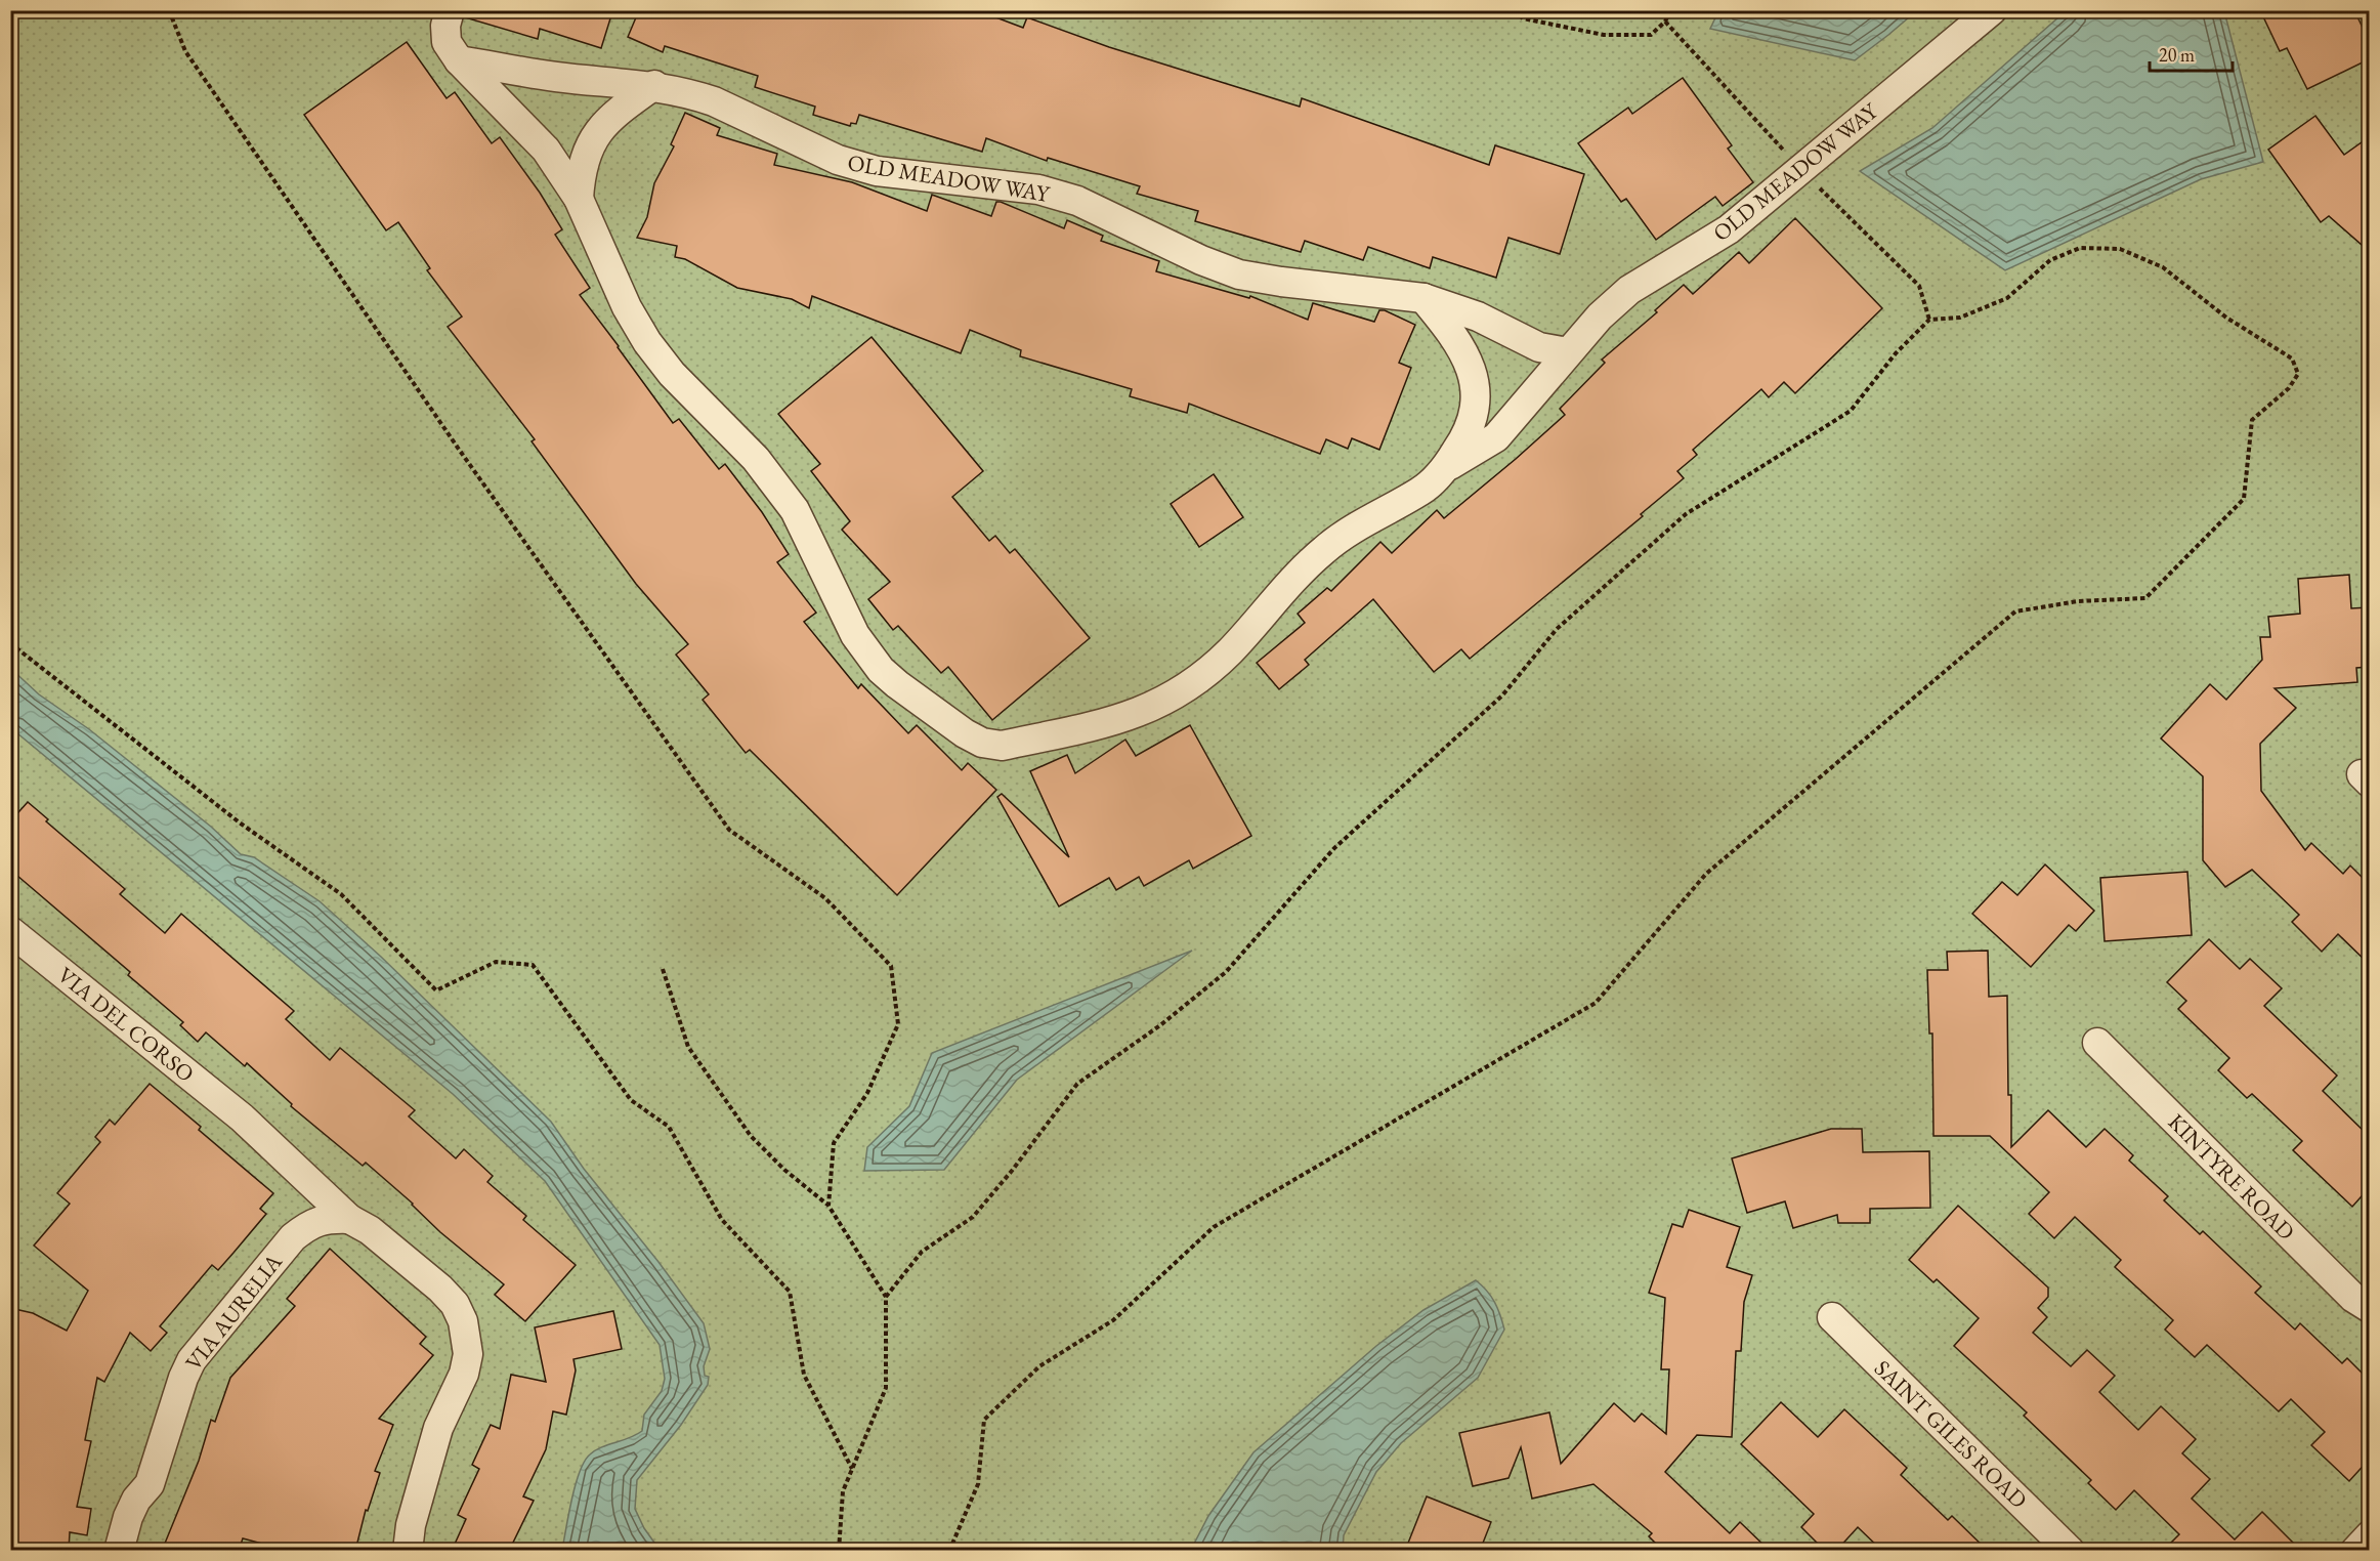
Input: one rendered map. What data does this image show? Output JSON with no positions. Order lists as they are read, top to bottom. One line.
{"streets":{"street":["OLD MEADOW WAY","VIA DEL CORSO","KINTYRE ROAD","VIA AURELIA","SAINT GILES ROAD"]},"crossings":[["VIA DEL CORSO","VIA AURELIA"]],"scale_bar":"20 m"}
